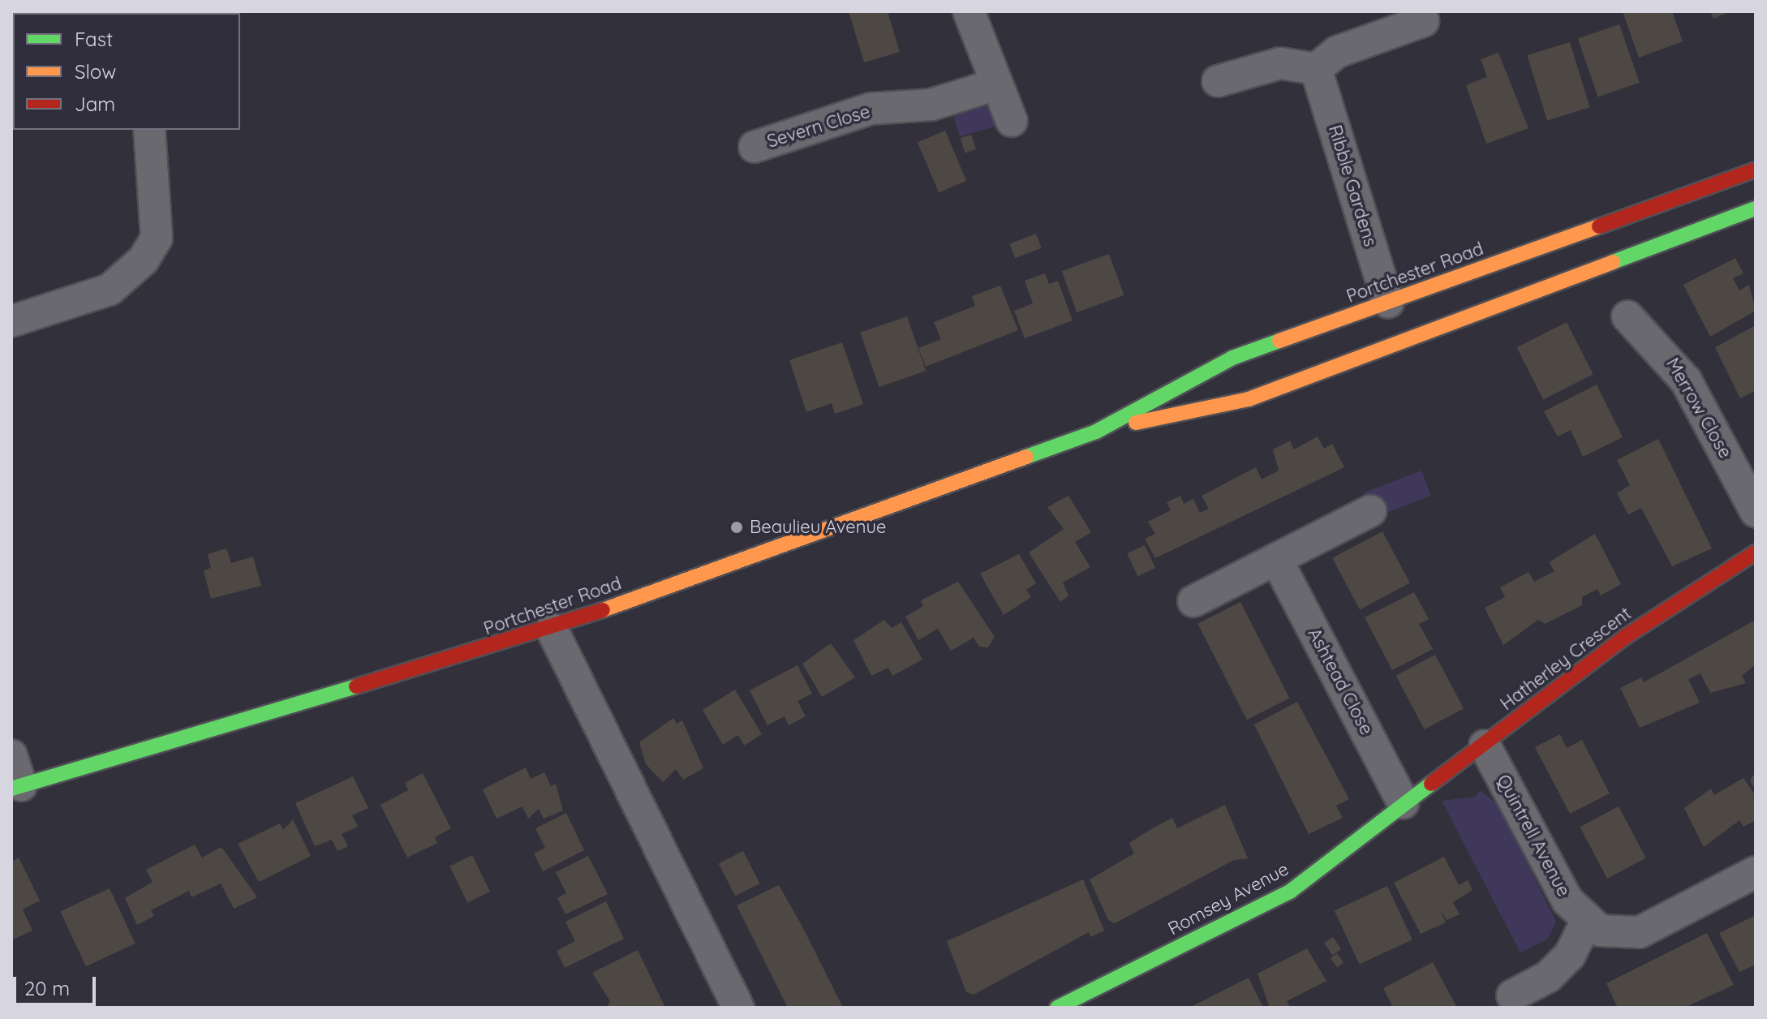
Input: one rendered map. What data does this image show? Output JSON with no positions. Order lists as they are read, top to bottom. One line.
{"streets":{"main road":["Portchester Road","Hatherley Crescent","Romsey Avenue"],"street":["Severn Close","Ribble Gardens","Merrow Close","Ashtead Close","Quintrell Avenue"]},"crossings":[["Ribble Gardens","Portchester Road"],["Hatherley Crescent","Ashtead Close"],["Hatherley Crescent","Quintrell Avenue"],["Hatherley Crescent","Romsey Avenue"],["Ashtead Close","Romsey Avenue"]],"places":["Beaulieu Avenue"],"legend":["Fast","Slow","Jam"],"scale_bar":"20 m"}
